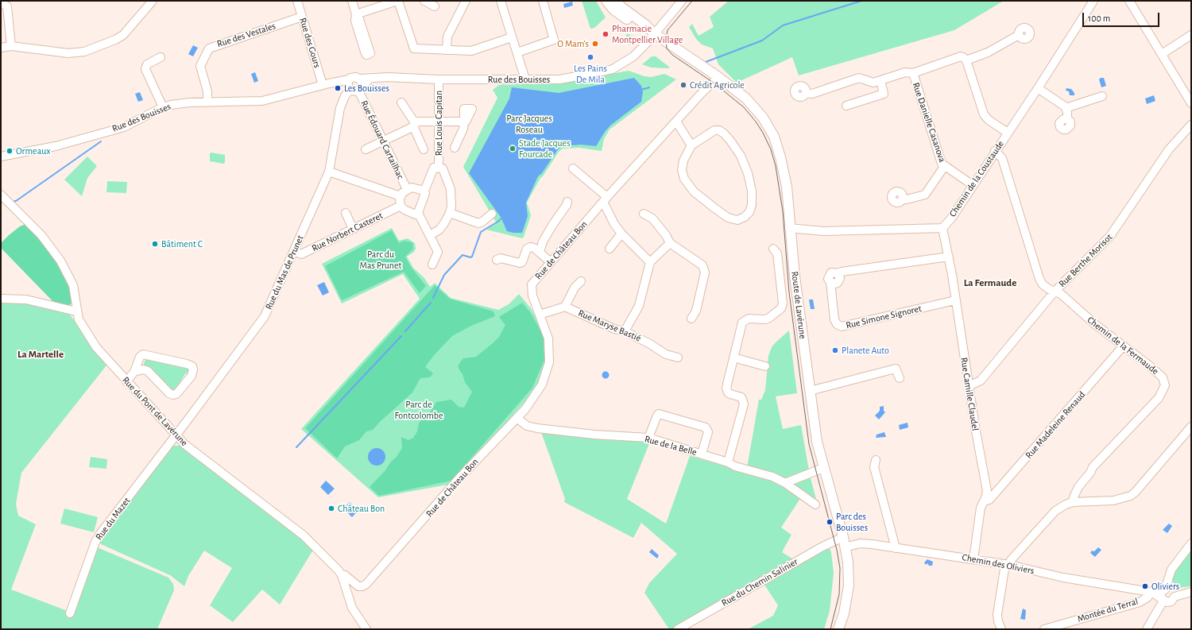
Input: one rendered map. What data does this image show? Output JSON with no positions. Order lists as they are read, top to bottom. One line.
{"streets":{"main road":["Route de Lavérune"],"street":["Rue des Vestales","Rue des Gours","Rue des Bouisses","Rue Danielle Casanova","Rue Louis Capitan","Rue Édouard Cartailhac","Chemin de la Coustaude","Rue Norbert Casteret","Rue de Château Bon","Rue Berthe Morisot","Rue du Mas de Prunet","Rue Simone Signoret","Rue Maryse Bastié","Chemin de la Fermaude","Rue Camille Claudel","Rue du Pont de Lavérune","Rue Madeleine Renaud","Rue de la Belle","Rue du Mazet","Chemin des Oliviers","Rue du Chemin Salinier","Montée du Terral"]},"crossings":[["Rue des Vestales","Rue des Gours"],["Rue des Vestales","Rue des Bouisses"],["Rue des Gours","Rue des Bouisses"],["Rue des Bouisses","Rue Louis Capitan"],["Rue des Bouisses","Rue Édouard Cartailhac"],["Rue des Bouisses","Rue du Mas de Prunet"],["Rue des Bouisses","Route de Lavérune"],["Rue Danielle Casanova","Chemin de la Coustaude"],["Rue Louis Capitan","Rue Édouard Cartailhac"],["Rue Louis Capitan","Rue Norbert Casteret"],["Rue Édouard Cartailhac","Rue Norbert Casteret"],["Chemin de la Coustaude","Chemin de la Fermaude"],["Chemin de la Coustaude","Rue Camille Claudel"],["Rue Norbert Casteret","Rue du Mas de Prunet"],["Rue de Château Bon","Route de Lavérune"],["Rue de Château Bon","Rue du Pont de Lavérune"],["Rue de Château Bon","Rue de la Belle"],["Rue Berthe Morisot","Chemin de la Fermaude"],["Rue Berthe Morisot","Rue Camille Claudel"],["Rue du Mas de Prunet","Rue du Pont de Lavérune"],["Rue du Mas de Prunet","Rue du Mazet"],["Route de Lavérune","Chemin des Oliviers"],["Route de Lavérune","Rue du Chemin Salinier"],["Rue Simone Signoret","Rue Camille Claudel"],["Chemin de la Fermaude","Rue Madeleine Renaud"],["Rue Camille Claudel","Rue Madeleine Renaud"],["Rue Camille Claudel","Chemin des Oliviers"],["Rue du Pont de Lavérune","Rue du Mazet"],["Chemin des Oliviers","Montée du Terral"]],"districts":["La Fermaude","La Martelle"],"parks":["Parc Jacques Roseau","Parc du Mas Prunet","Parc de Fontcolombe"],"places":["Pharmacie Montpellier Village","O Mam's","Les Pains De Mila","Crédit Agricole","Les Bouisses","Stade Jacques Fourcade","Ormeaux","Bâtiment C","Planete Auto","Château Bon","Parc des Bouisses","Oliviers"],"scale_bar":"100 m"}
